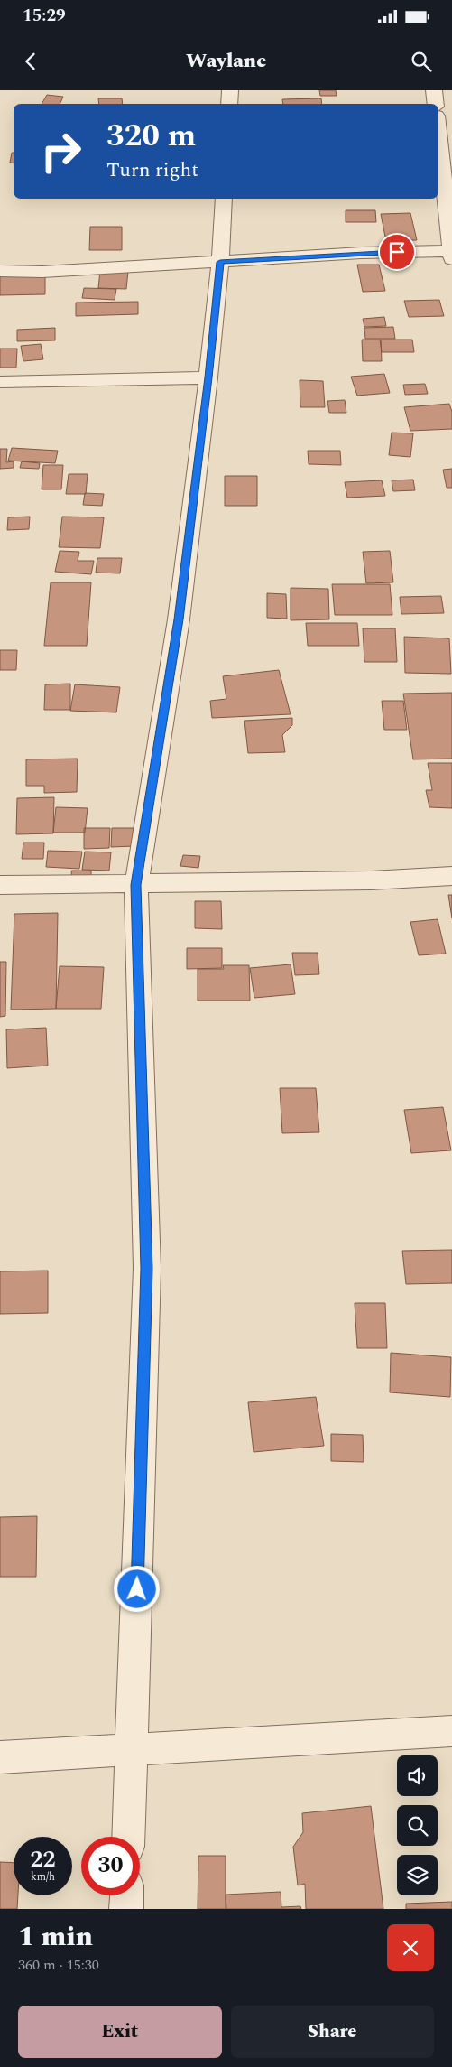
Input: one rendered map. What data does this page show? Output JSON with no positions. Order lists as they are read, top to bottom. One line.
{"page":{"status":"15:29","header":"Waylane","turn":["320 m","Turn right"],"speed":"22 km/h","limit":"30","heading":["1 min","360 m · 15:30"],"buttons":["Exit","Share"]}}
